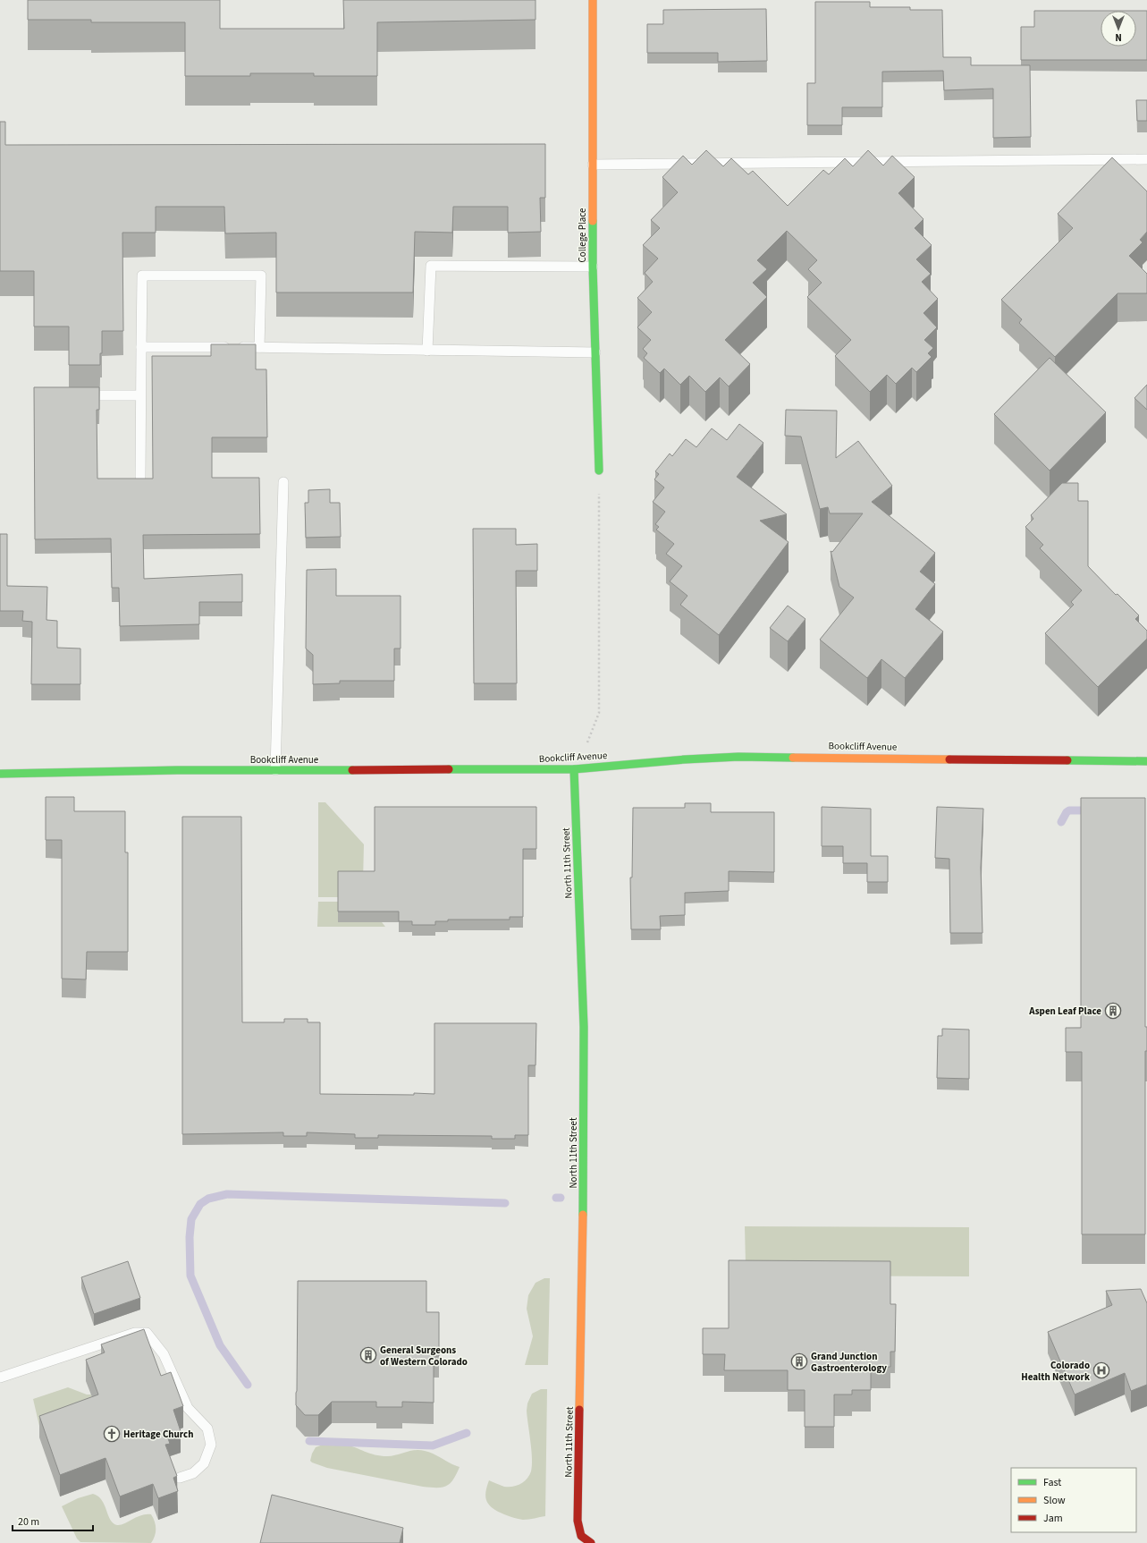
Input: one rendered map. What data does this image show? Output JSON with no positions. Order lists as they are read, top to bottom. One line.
{"streets":{"street":["College Place","Bookcliff Avenue","North 11th Street"]},"crossings":[["Bookcliff Avenue","North 11th Street"]],"places":{"building":["Aspen Leaf Place","General Surgeons of Western Colorado","Grand Junction Gastroenterology"],"hospital":["Colorado Health Network"],"church":["Heritage Church"]},"legend":["Fast","Slow","Jam"],"scale_bar":"20 m","north":"bottom"}
